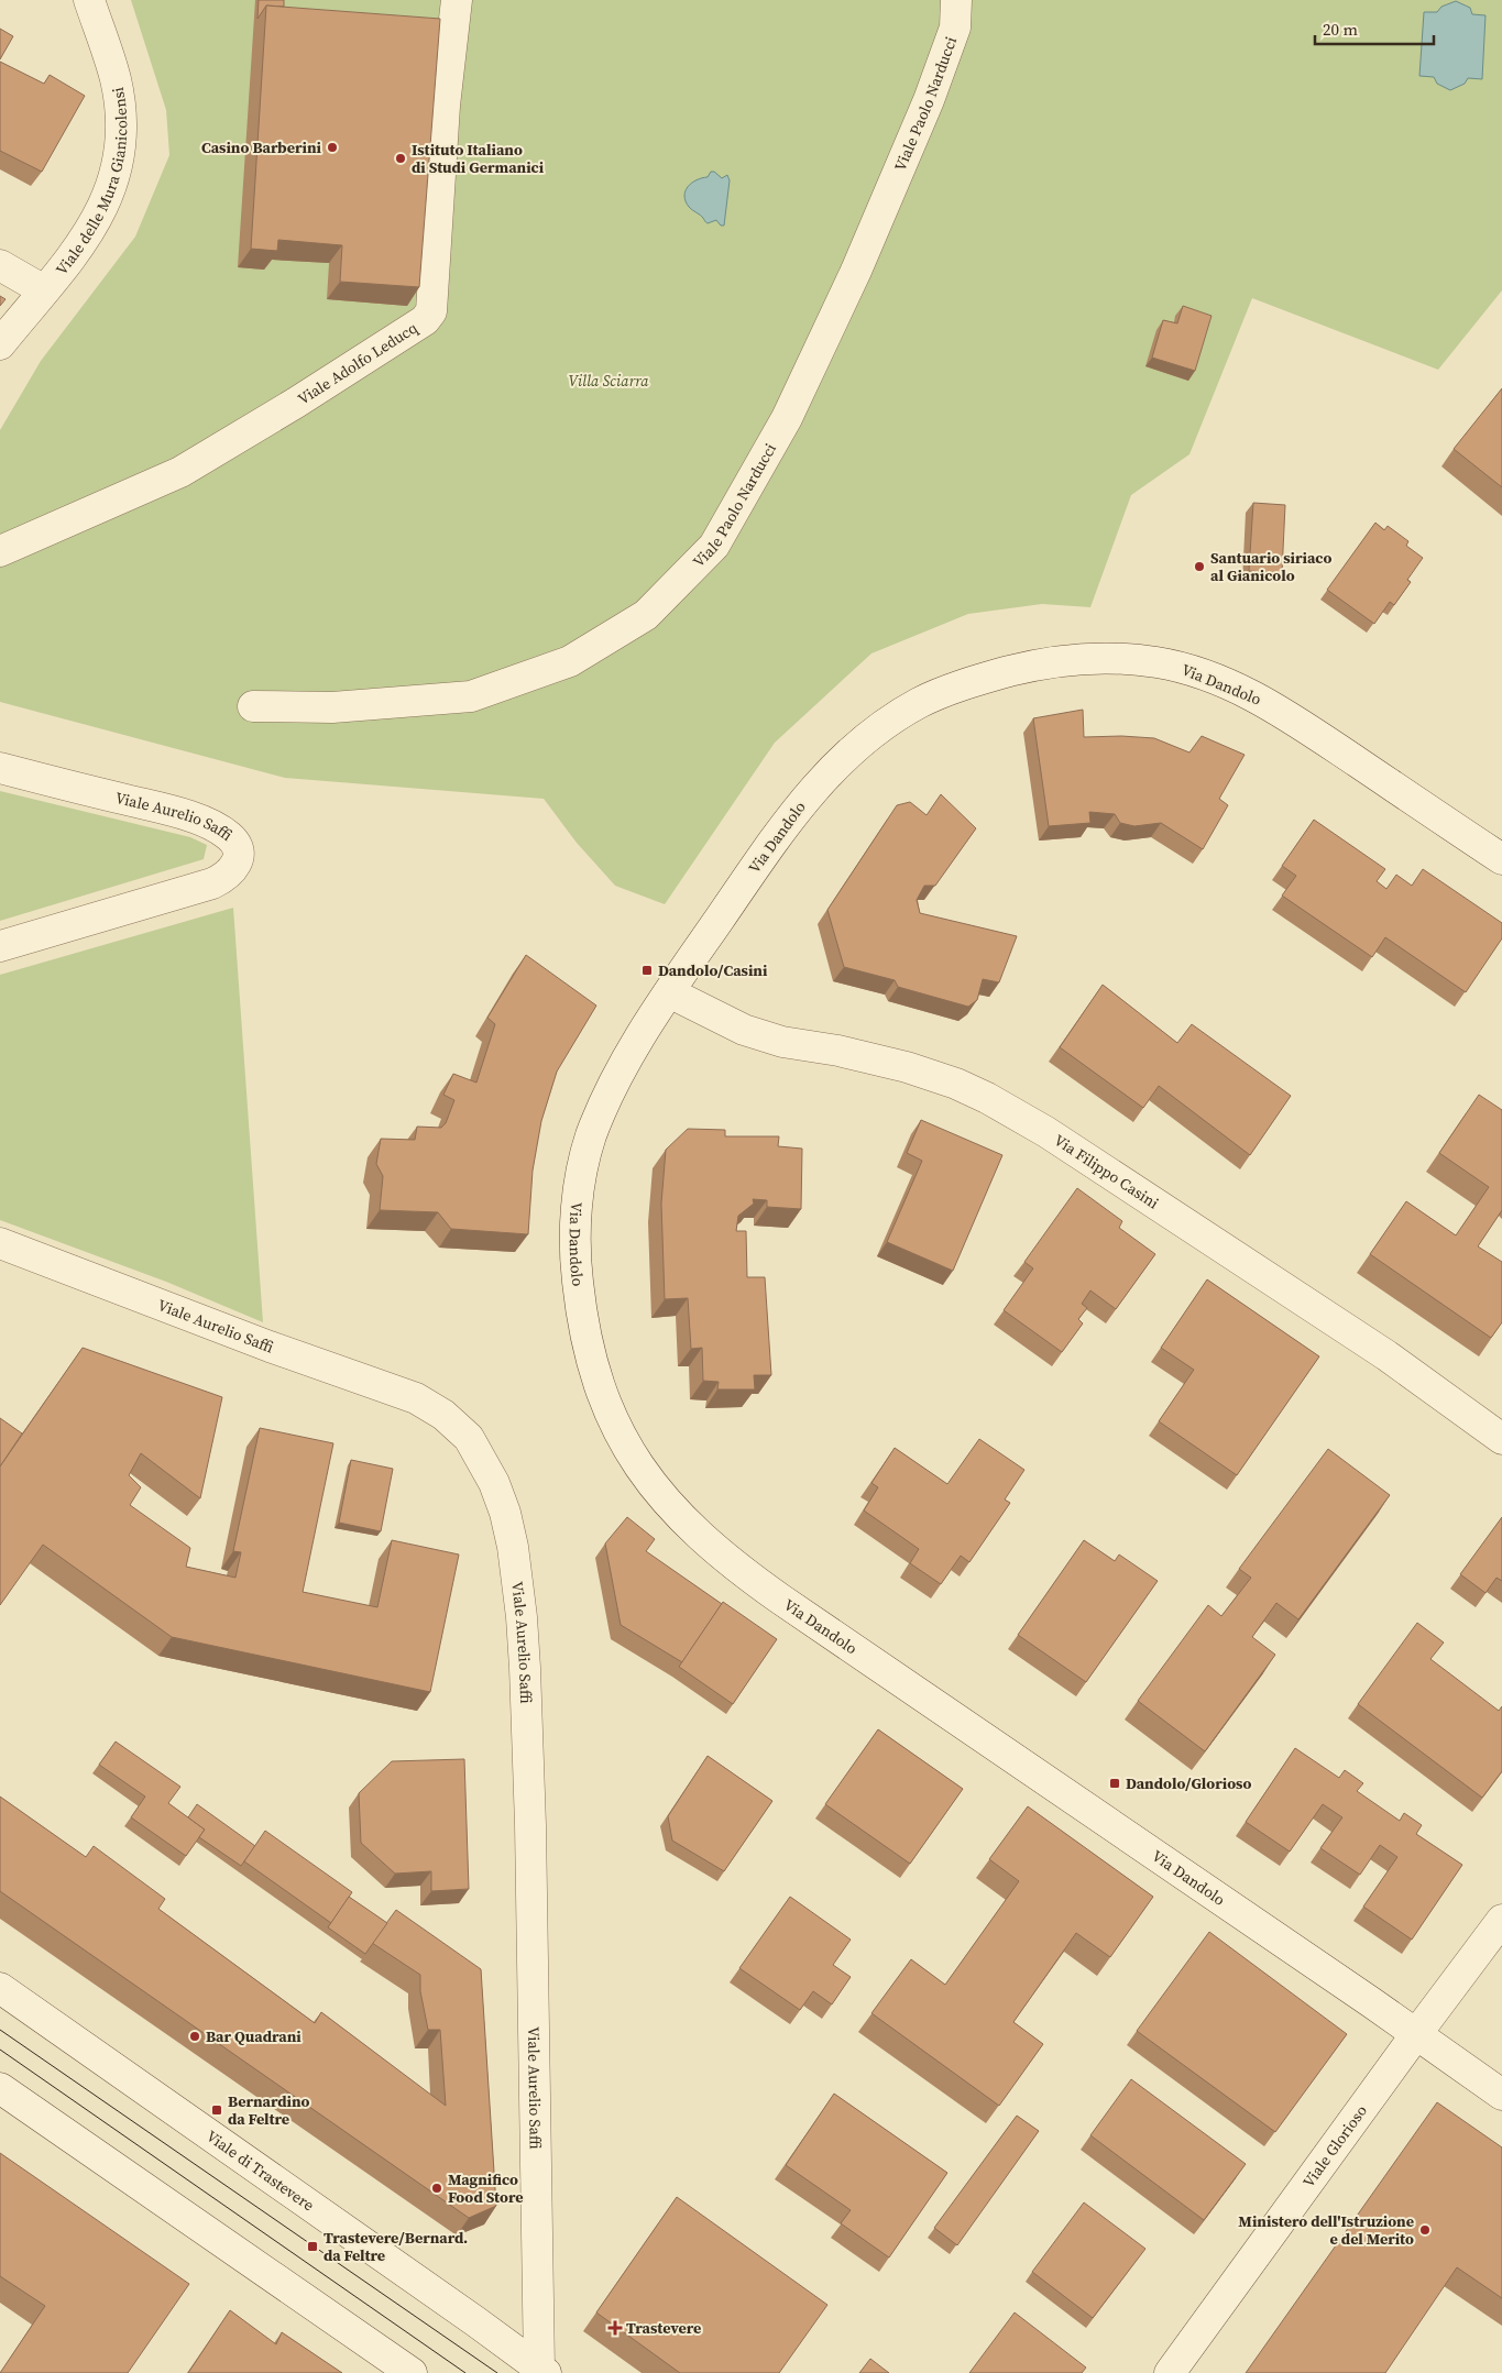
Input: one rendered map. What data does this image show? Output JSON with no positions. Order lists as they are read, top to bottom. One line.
{"streets":{"street":["Viale Paolo Narducci","Viale delle Mura Gianicolensi","Viale Adolfo Leducq","Via Dandolo","Viale Aurelio Saffi","Via Filippo Casini","Viale Glorioso","Viale di Trastevere"]},"crossings":[["Via Dandolo","Via Filippo Casini"],["Via Dandolo","Viale Glorioso"],["Viale Aurelio Saffi","Viale di Trastevere"]],"parks":["Villa Sciarra"],"places":{"other":["Casino Barberini","Istituto Italiano di Studi Germanici","Santuario siriaco al Gianicolo","Bar Quadrani","Magnifico Food Store","Ministero dell'Istruzione e del Merito"],"transit":["Dandolo/Casini","Dandolo/Glorioso","Bernardino da Feltre","Trastevere/Bernard. da Feltre"],"health":["Trastevere"]},"scale_bar":"20 m"}
